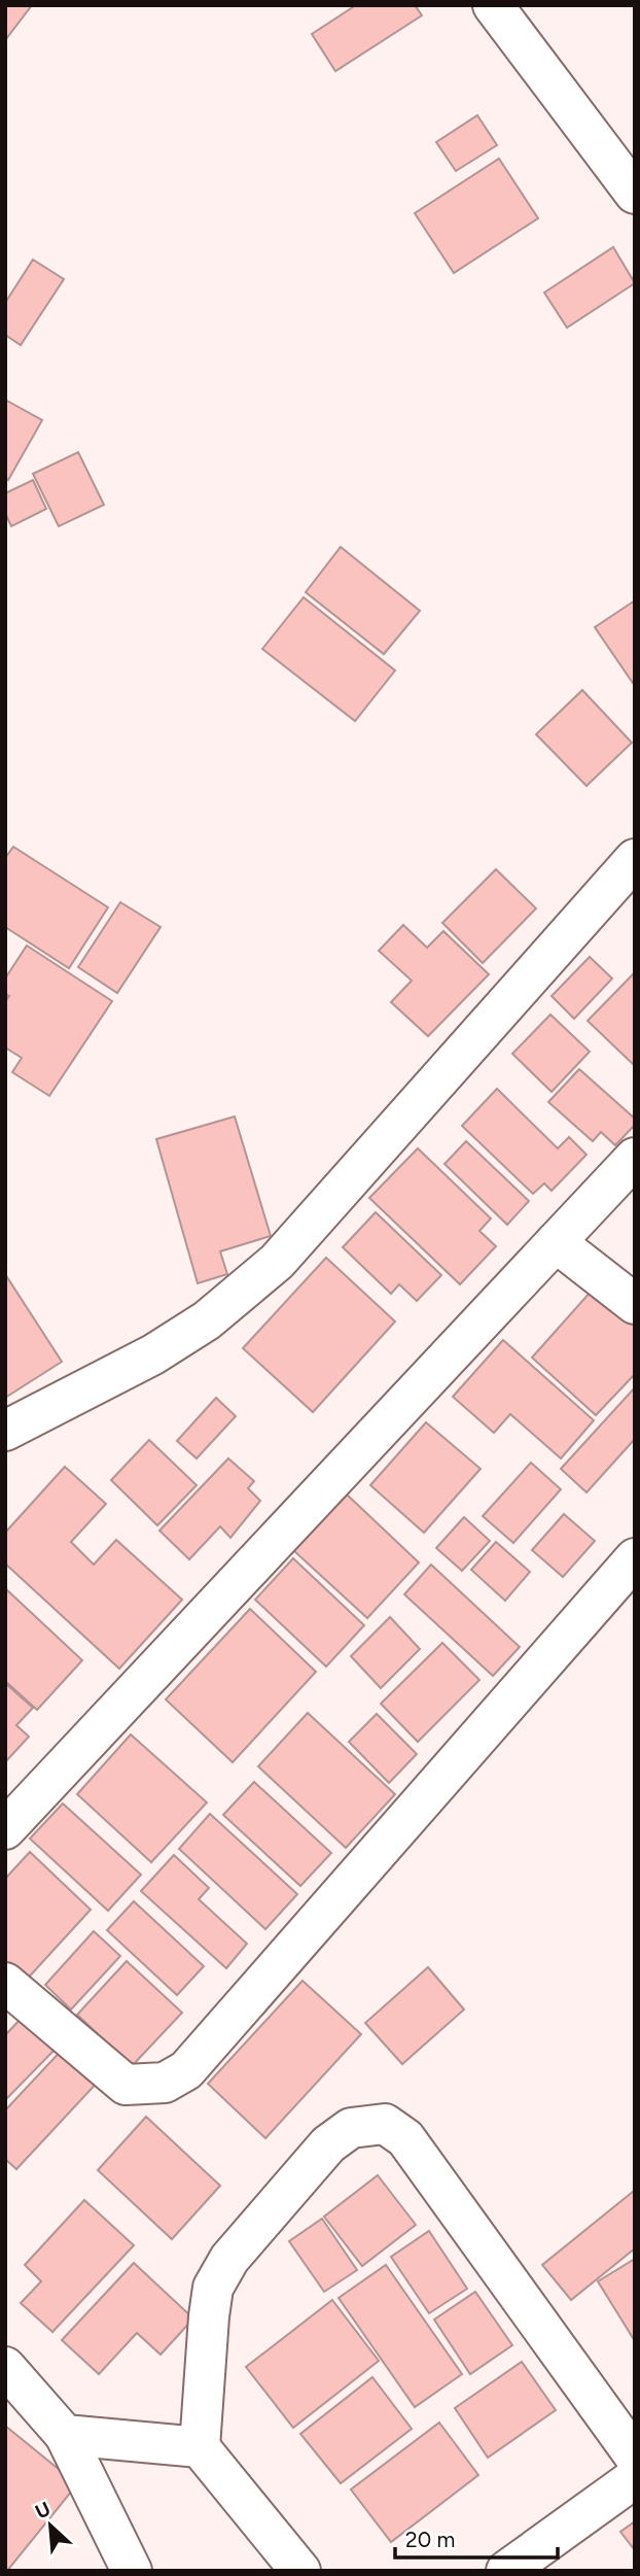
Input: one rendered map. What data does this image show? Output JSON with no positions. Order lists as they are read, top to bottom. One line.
{"scale_bar":"20 m","north":"top left"}
